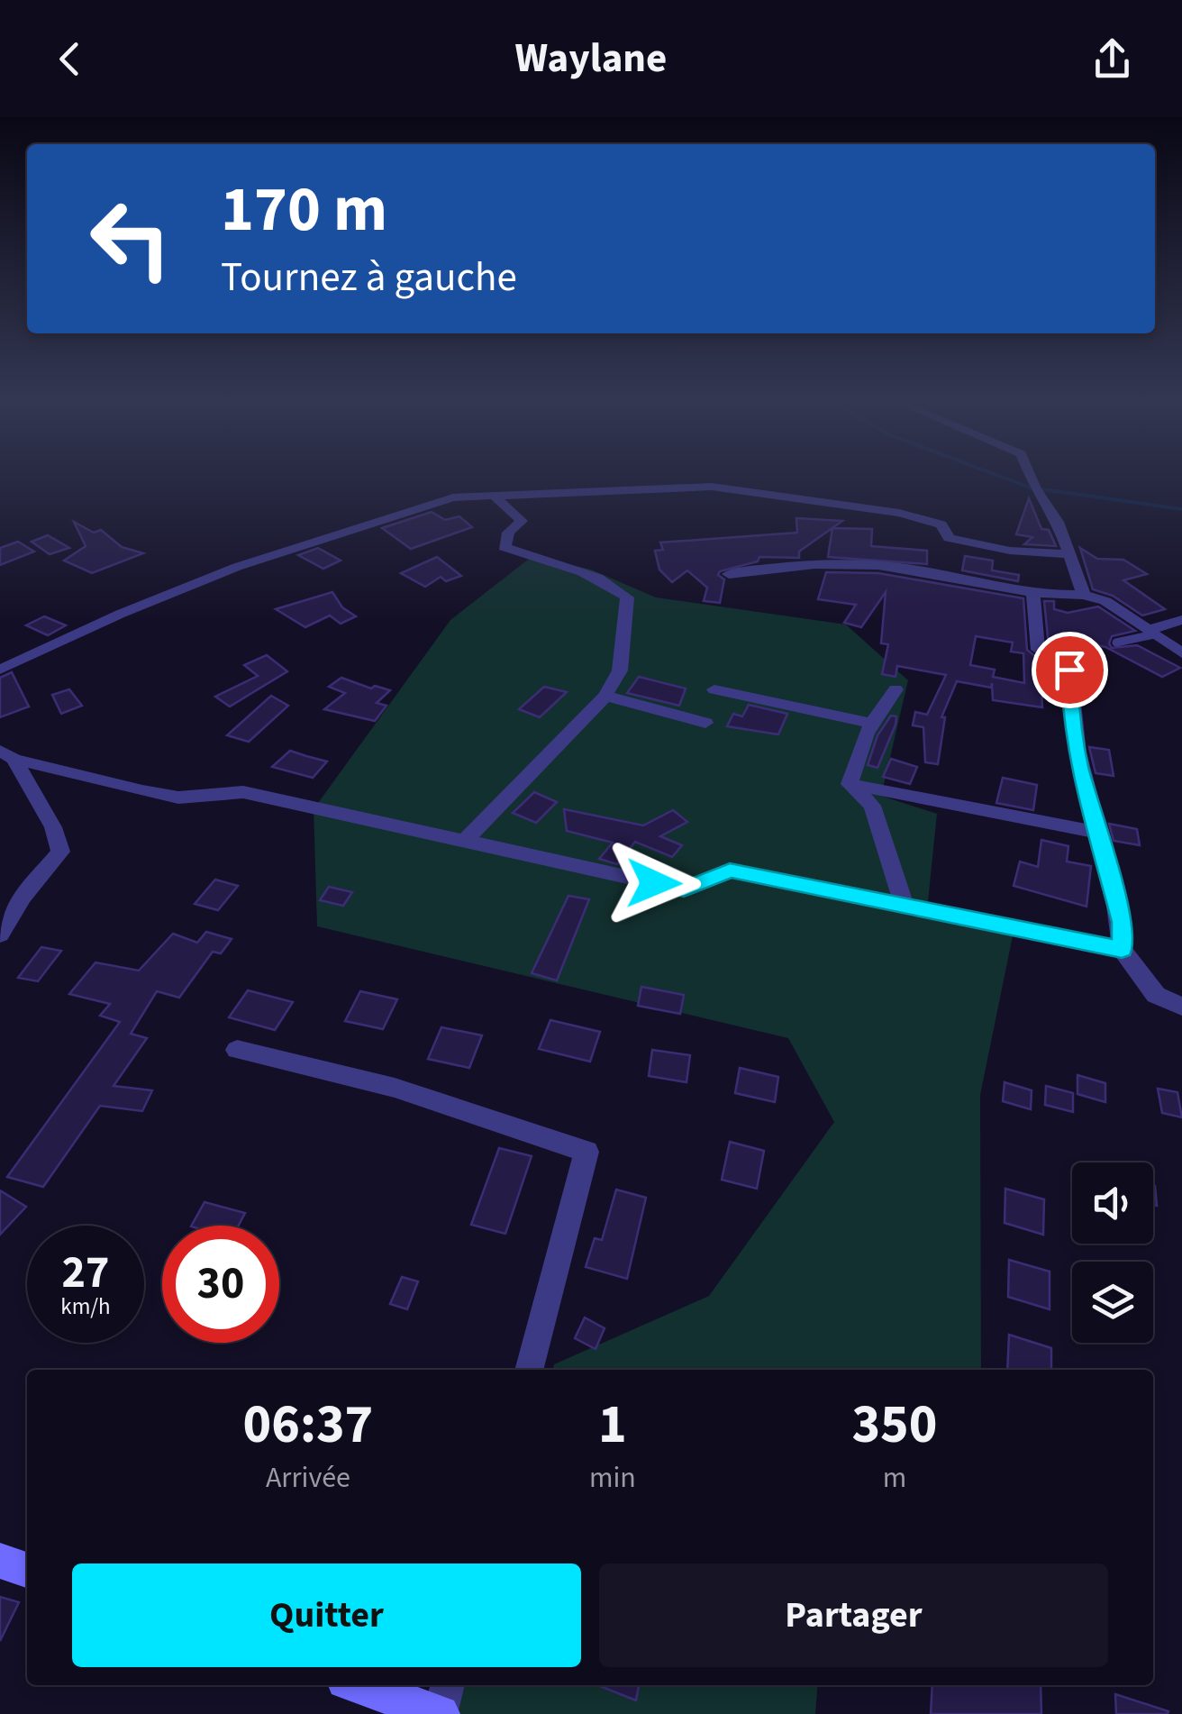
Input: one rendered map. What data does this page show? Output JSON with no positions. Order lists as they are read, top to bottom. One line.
{"page":{"header":"Waylane","turn":["170 m","Tournez à gauche"],"speed":"27 km/h","limit":"30","eta":["06:37","Arrivée","1","min","350","m"],"buttons":["Quitter","Partager"]}}
